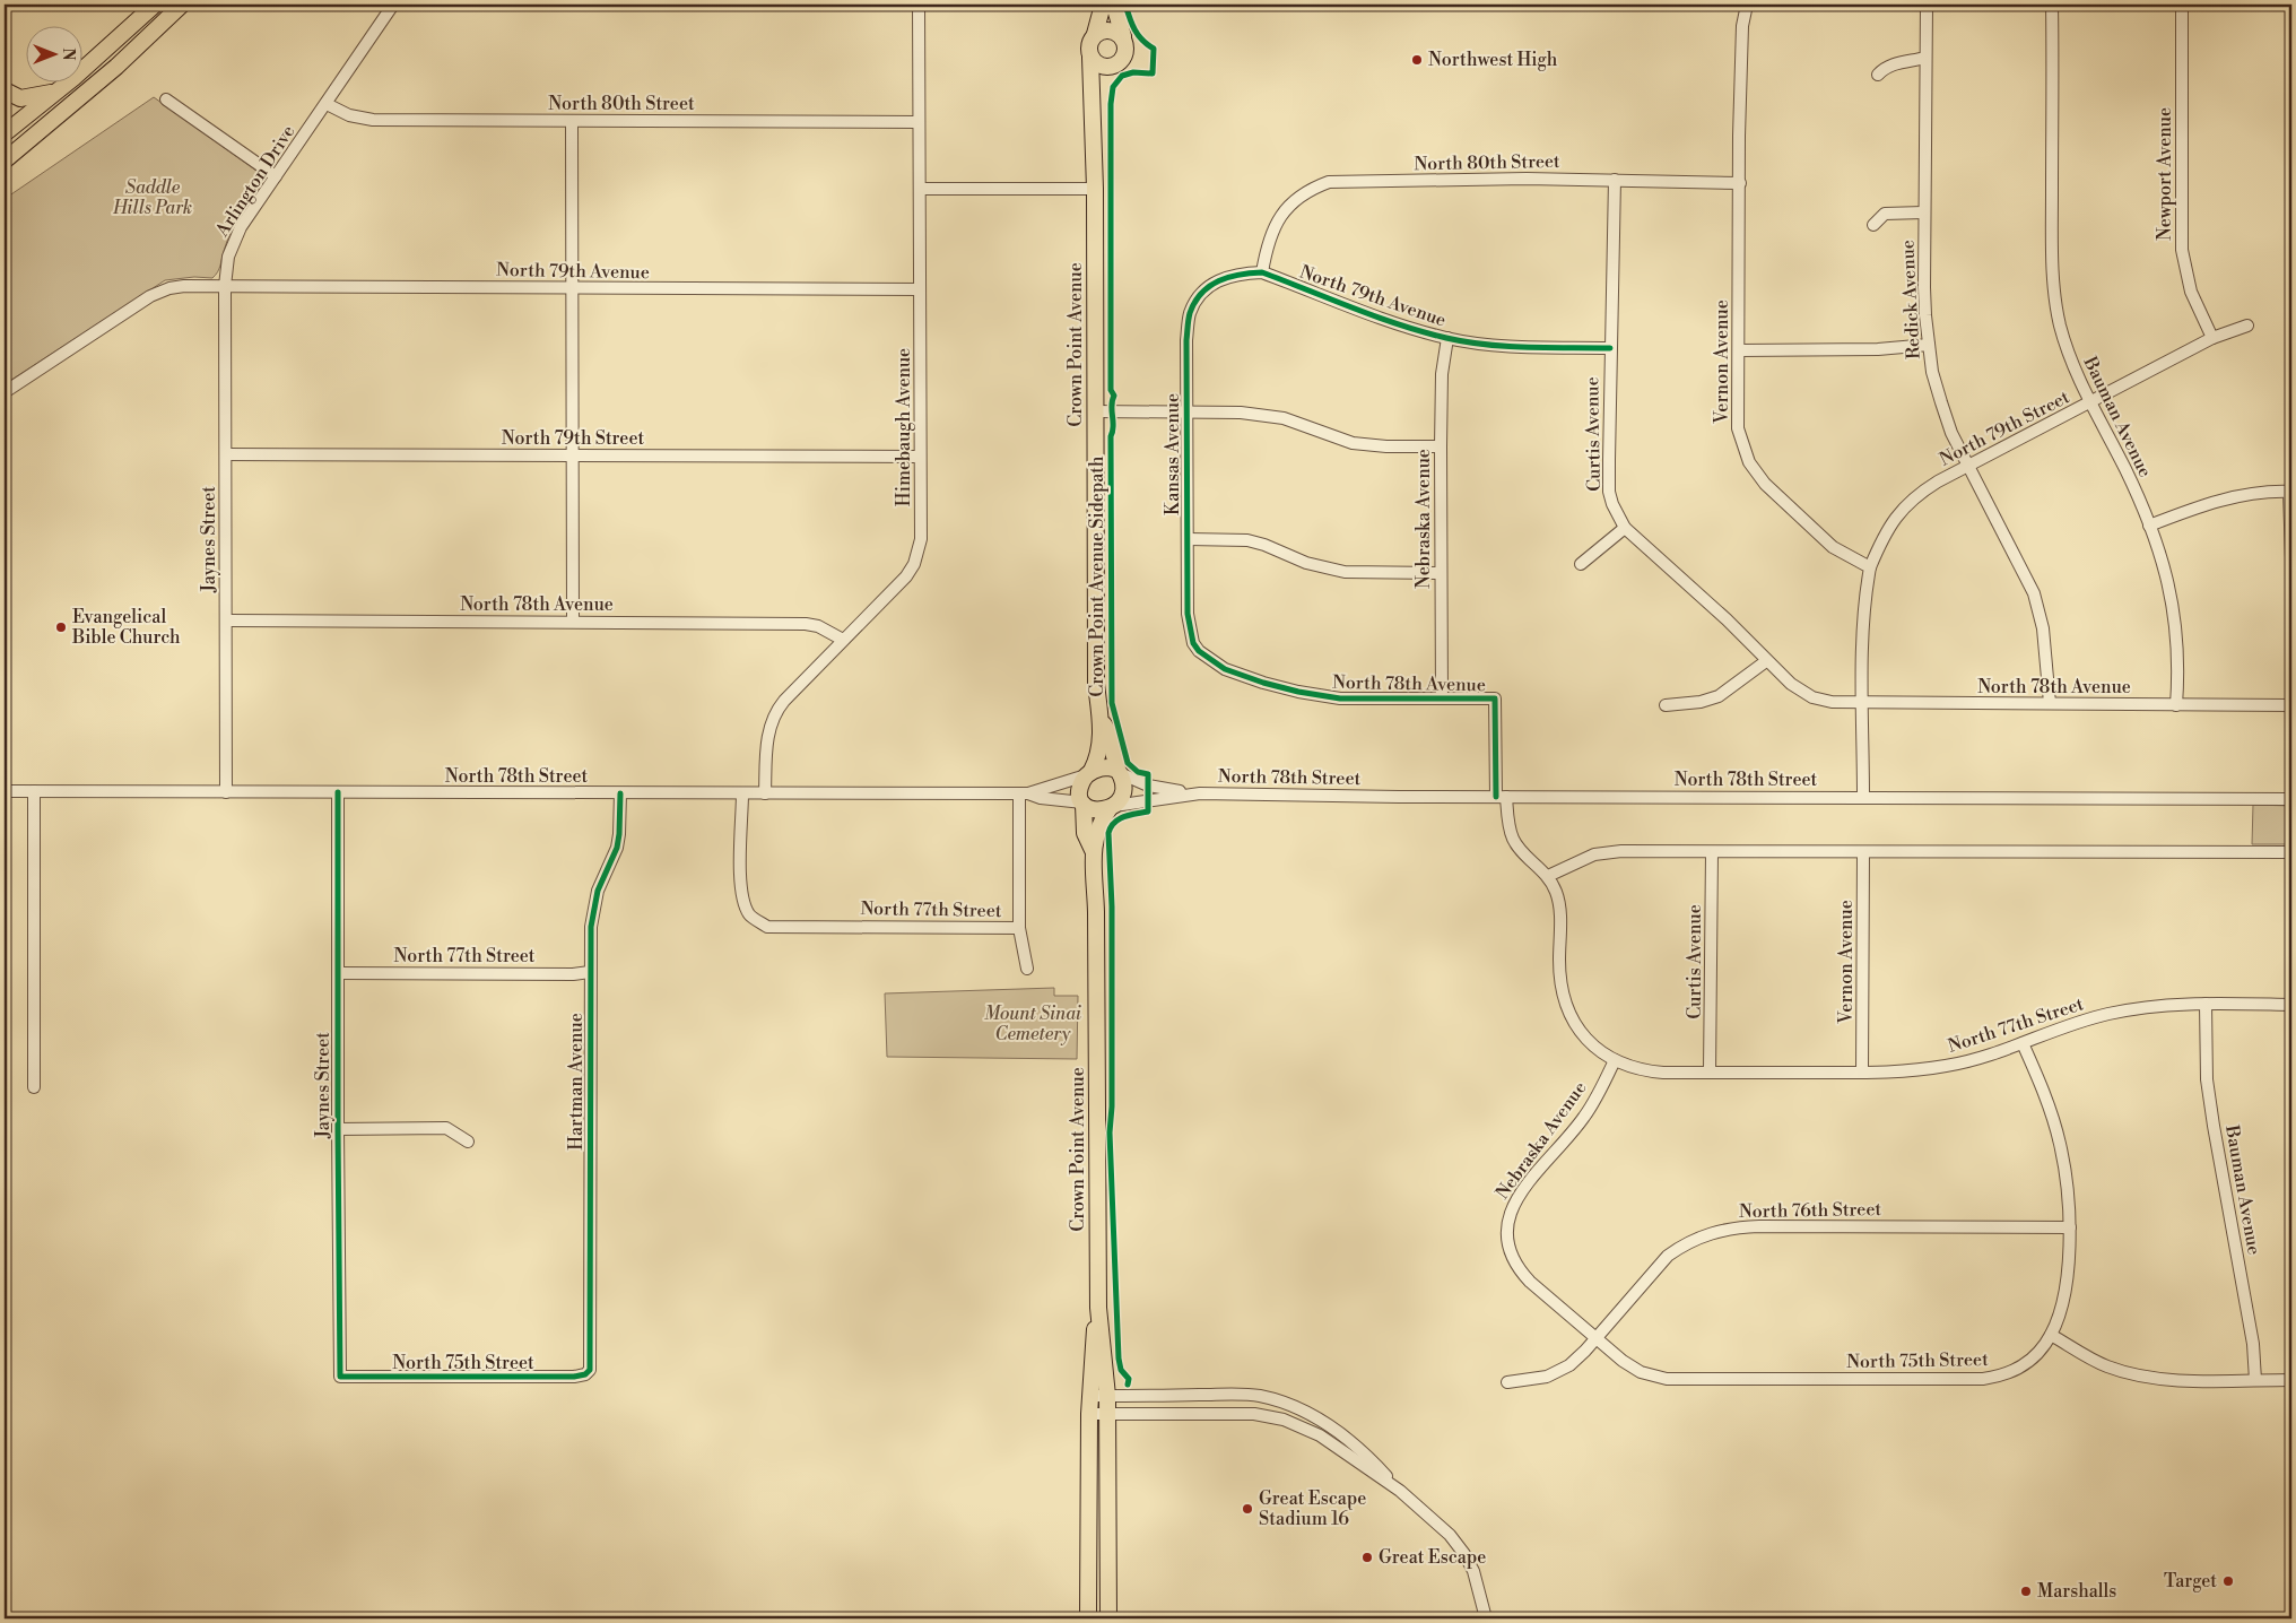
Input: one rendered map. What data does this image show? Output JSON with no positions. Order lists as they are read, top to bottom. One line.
{"streets":{"main road":["Crown Point Avenue"],"street":["North 80th Street","Newport Avenue","Arlington Drive","North 79th Avenue","Redick Avenue","Vernon Avenue","Bauman Avenue","Himebaugh Avenue","North 79th Street","Curtis Avenue","Kansas Avenue","Nebraska Avenue","Jaynes Street","North 78th Avenue","North 78th Street","North 77th Street","Hartman Avenue","North 76th Street","North 75th Street"],"cycle path":["Crown Point Avenue Sidepath"]},"crossings":[["North 80th Street","Arlington Drive"],["North 80th Street","North 79th Avenue"],["North 80th Street","Vernon Avenue"],["North 80th Street","Himebaugh Avenue"],["North 80th Street","Curtis Avenue"],["North 80th Street","Kansas Avenue"],["Newport Avenue","North 79th Street"],["Arlington Drive","North 79th Avenue"],["Arlington Drive","Jaynes Street"],["North 79th Avenue","Himebaugh Avenue"],["North 79th Avenue","Curtis Avenue"],["North 79th Avenue","Kansas Avenue"],["North 79th Avenue","Nebraska Avenue"],["North 79th Avenue","Jaynes Street"],["Redick Avenue","North 79th Street"],["Redick Avenue","North 78th Avenue"],["Vernon Avenue","North 79th Street"],["Vernon Avenue","North 77th Street"],["Bauman Avenue","North 79th Street"],["Bauman Avenue","North 78th Avenue"],["Bauman Avenue","North 77th Street"],["Himebaugh Avenue","North 79th Street"],["Himebaugh Avenue","North 78th Avenue"],["Himebaugh Avenue","North 78th Street"],["North 79th Street","Jaynes Street"],["Curtis Avenue","North 78th Avenue"],["Curtis Avenue","North 77th Street"],["Kansas Avenue","North 78th Avenue"],["Nebraska Avenue","North 78th Avenue"],["Nebraska Avenue","North 77th Street"],["Nebraska Avenue","North 76th Street"],["Nebraska Avenue","North 75th Street"],["Jaynes Street","North 78th Avenue"],["Jaynes Street","North 78th Street"],["Jaynes Street","North 77th Street"],["Jaynes Street","North 75th Street"],["North 78th Avenue","North 78th Street"],["North 78th Street","North 77th Street"],["North 78th Street","Hartman Avenue"],["North 77th Street","Hartman Avenue"],["Hartman Avenue","North 75th Street"],["North 76th Street","North 75th Street"]],"parks":["Saddle Hills Park","Mount Sinai Cemetery"],"places":["Northwest High","Evangelical Bible Church","Great Escape Stadium 16","Great Escape","Target","Marshalls"],"north":"right"}
